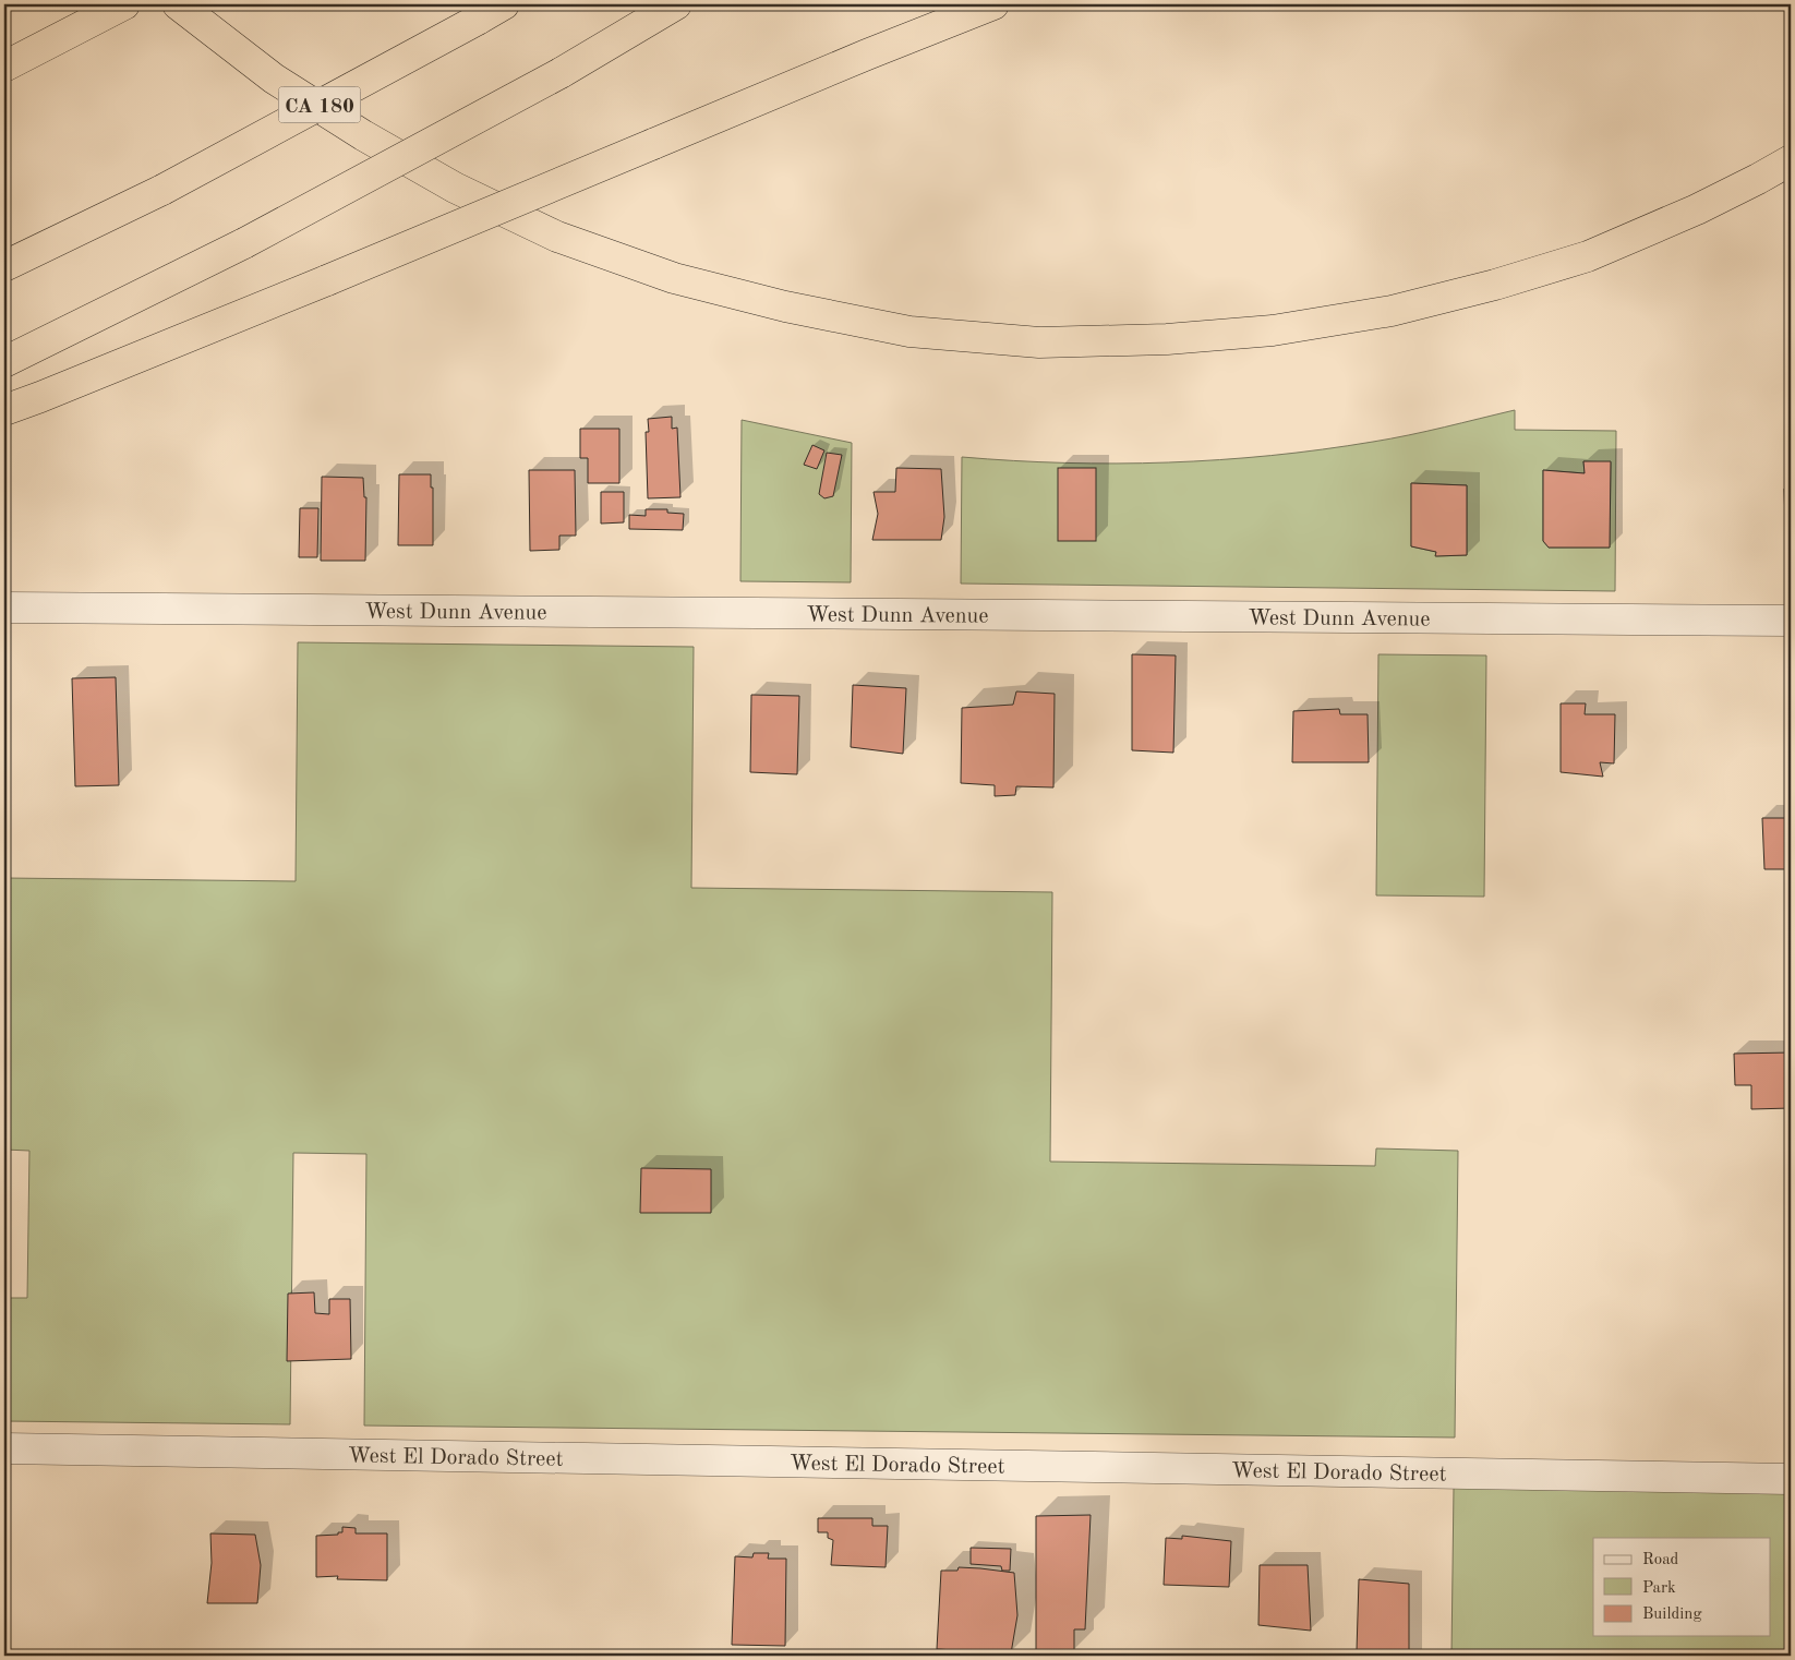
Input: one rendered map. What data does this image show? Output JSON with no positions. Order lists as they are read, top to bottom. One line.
{"streets":{"highway":["CA 180"],"street":["West Dunn Avenue","West El Dorado Street"]},"legend":["Road","Park","Building"]}
